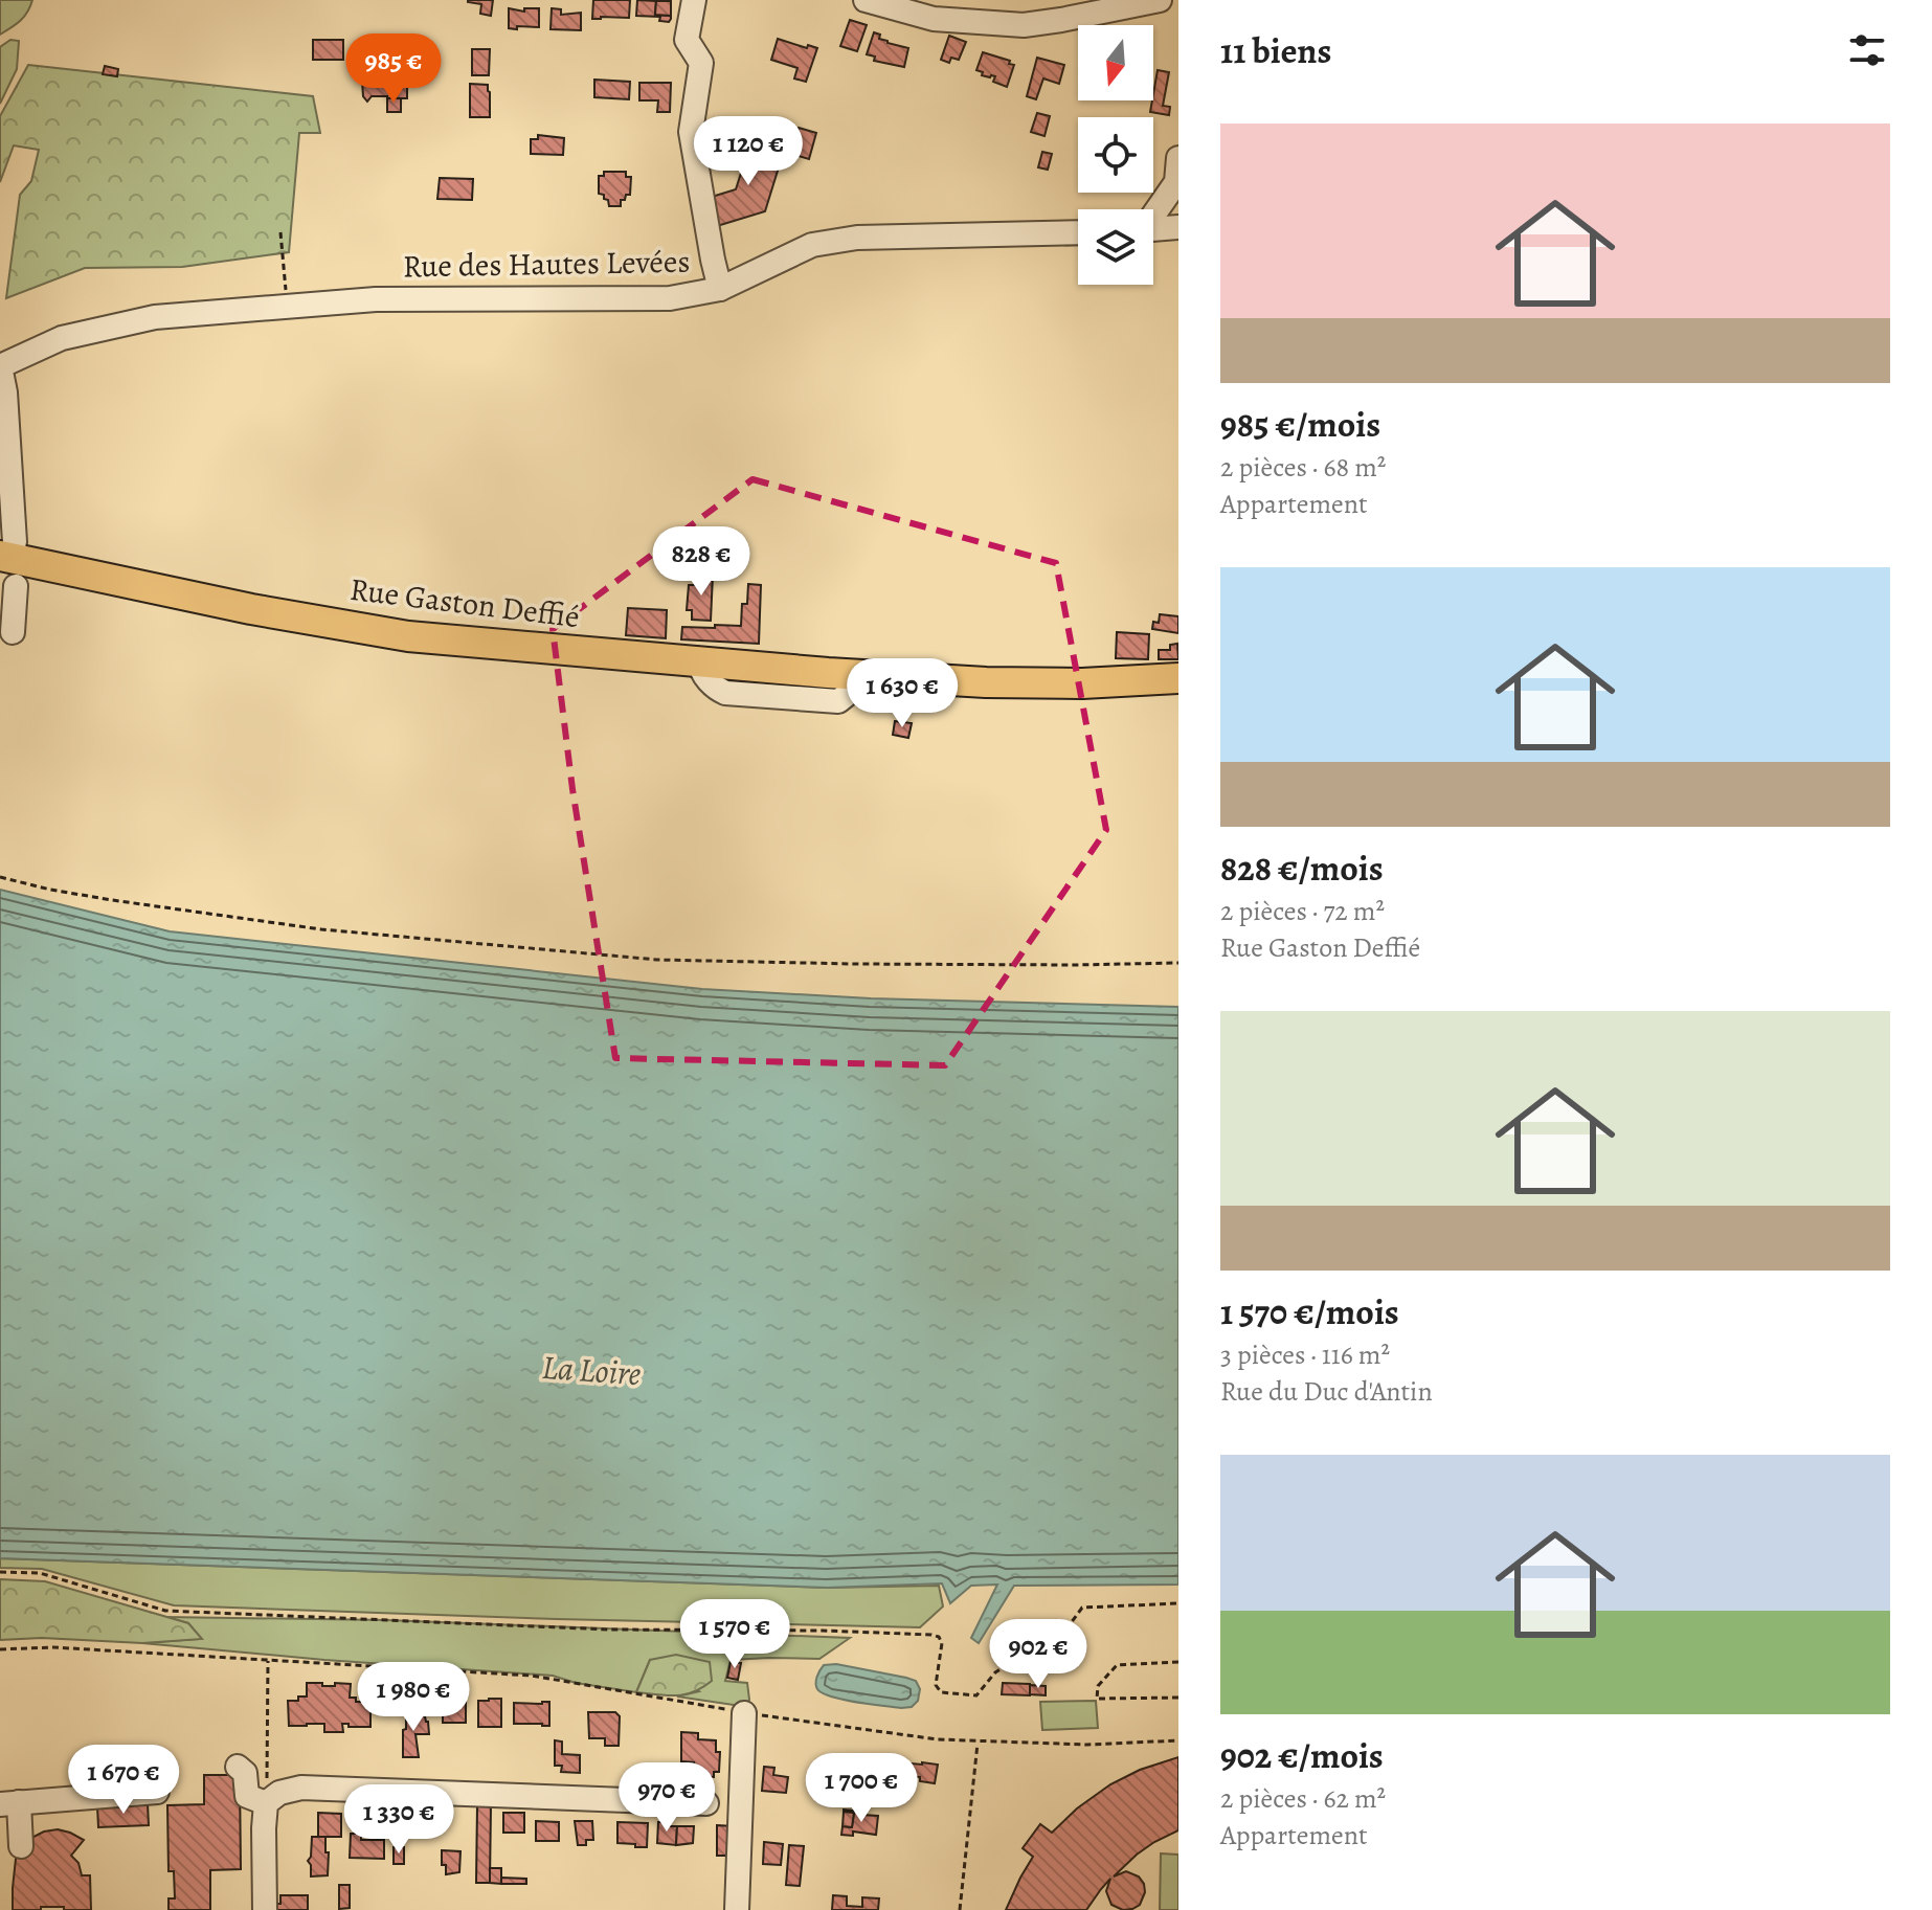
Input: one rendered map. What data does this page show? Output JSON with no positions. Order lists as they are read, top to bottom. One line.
{"streets":{"main road":["Rue Gaston Deffié"],"street":["Rue des Hautes Levées"]},"water":["La Loire"],"north":"bottom","page":{"heading":"11 biens","price":["985 €","1 120 €","828 €","1 630 €","1 570 €","902 €","1 980 €","1 670 €","1 700 €","970 €","1 330 €"],"list":[{"name":"985 €/mois","note":"2 pièces · 68 m² · Appartement"},{"name":"828 €/mois","note":"2 pièces · 72 m² · Rue Gaston Deffié"},{"name":"1 570 €/mois","note":"3 pièces · 116 m² · Rue du Duc d'Antin"},{"name":"902 €/mois","note":"2 pièces · 62 m² · Appartement"}]}}
